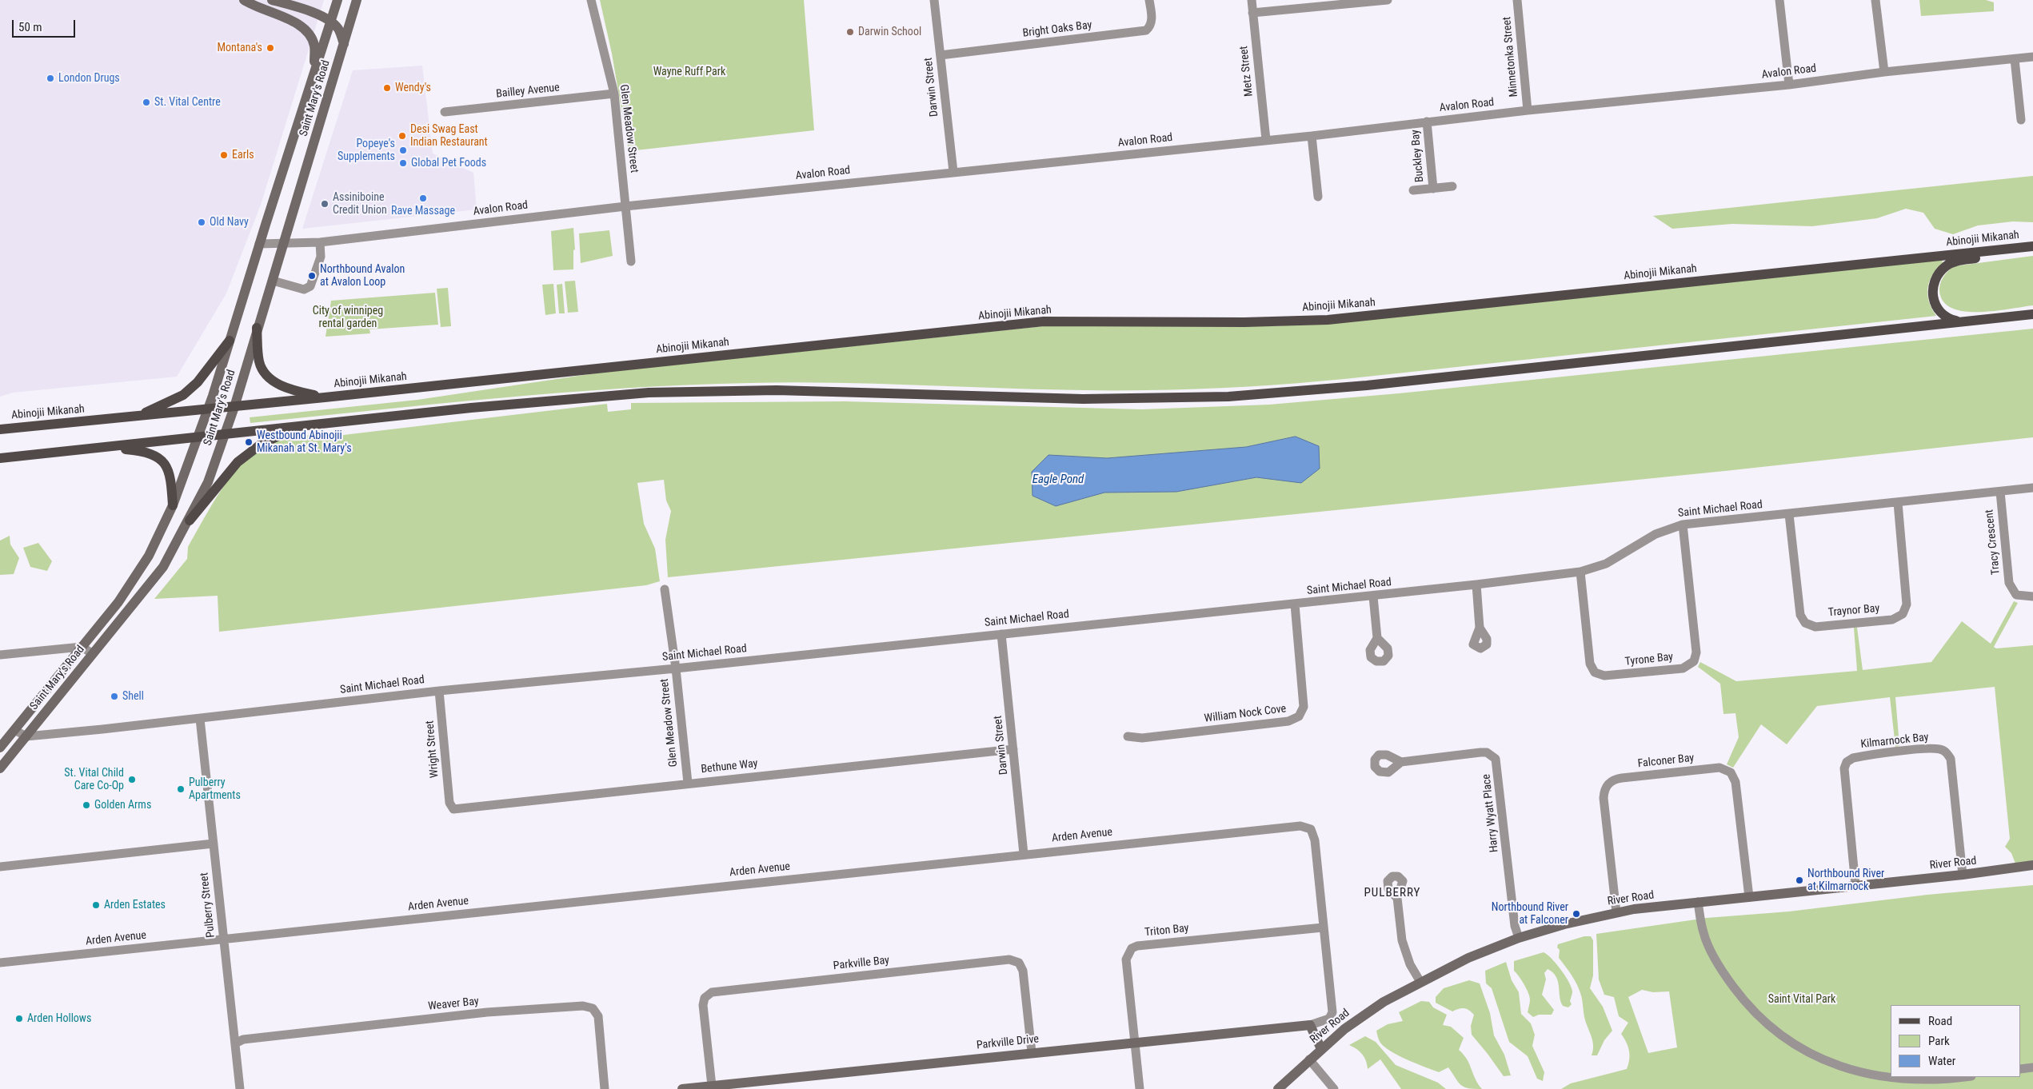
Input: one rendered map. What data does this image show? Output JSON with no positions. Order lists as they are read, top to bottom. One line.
{"streets":{"main road":["Saint Mary's Road","Abinojii Mikanah","River Road","Parkville Drive"],"street":["Bright Oaks Bay","Minnetonka Street","Metz Street","Avalon Road","Darwin Street","Bailley Avenue","Glen Meadow Street","Buckley Bay","Saint Michael Road","Tracy Crescent","Traynor Bay","Tyrone Bay","William Nock Cove","Kilmarnock Bay","Wright Street","Falconer Bay","Bethune Way","Harry Wyatt Place","Arden Avenue","Pulberry Street","Triton Bay","Parkville Bay","Weaver Bay"]},"crossings":[["Bright Oaks Bay","Darwin Street"],["Minnetonka Street","Avalon Road"],["Metz Street","Avalon Road"],["Avalon Road","Darwin Street"],["Avalon Road","Saint Mary's Road"],["Avalon Road","Glen Meadow Street"],["Avalon Road","Buckley Bay"],["Darwin Street","Saint Michael Road"],["Darwin Street","Bethune Way"],["Darwin Street","Arden Avenue"],["Bailley Avenue","Glen Meadow Street"],["Saint Mary's Road","Abinojii Mikanah"],["Saint Mary's Road","Saint Michael Road"],["Glen Meadow Street","Saint Michael Road"],["Glen Meadow Street","Bethune Way"],["Saint Michael Road","Tracy Crescent"],["Saint Michael Road","Traynor Bay"],["Saint Michael Road","Tyrone Bay"],["Saint Michael Road","William Nock Cove"],["Saint Michael Road","Wright Street"],["Saint Michael Road","Pulberry Street"],["Kilmarnock Bay","River Road"],["Wright Street","Bethune Way"],["Falconer Bay","River Road"],["Harry Wyatt Place","River Road"],["Arden Avenue","Pulberry Street"],["Arden Avenue","Triton Bay"],["Arden Avenue","Parkville Drive"],["Pulberry Street","Weaver Bay"],["Triton Bay","Parkville Drive"],["Parkville Bay","Parkville Drive"]],"districts":["PULBERRY"],"water":["Eagle Pond"],"parks":["Wayne Ruff Park","City of winnipeg rental garden","Saint Vital Park"],"places":["Darwin School","Montana's","London Drugs","Wendy's","St. Vital Centre","Desi Swag East Indian Restaurant","Popeye's Supplements","Earls","Global Pet Foods","Rave Massage","Assiniboine Credit Union","Old Navy","Northbound Avalon at Avalon Loop","Westbound Abinojii Mikanah at St. Mary's","Shell","St. Vital Child Care Co-Op","Pulberry Apartments","Golden Arms","Northbound River at Kilmarnock","Arden Estates","Northbound River at Falconer","Arden Hollows"],"legend":["Road","Park","Water"],"scale_bar":"50 m"}
